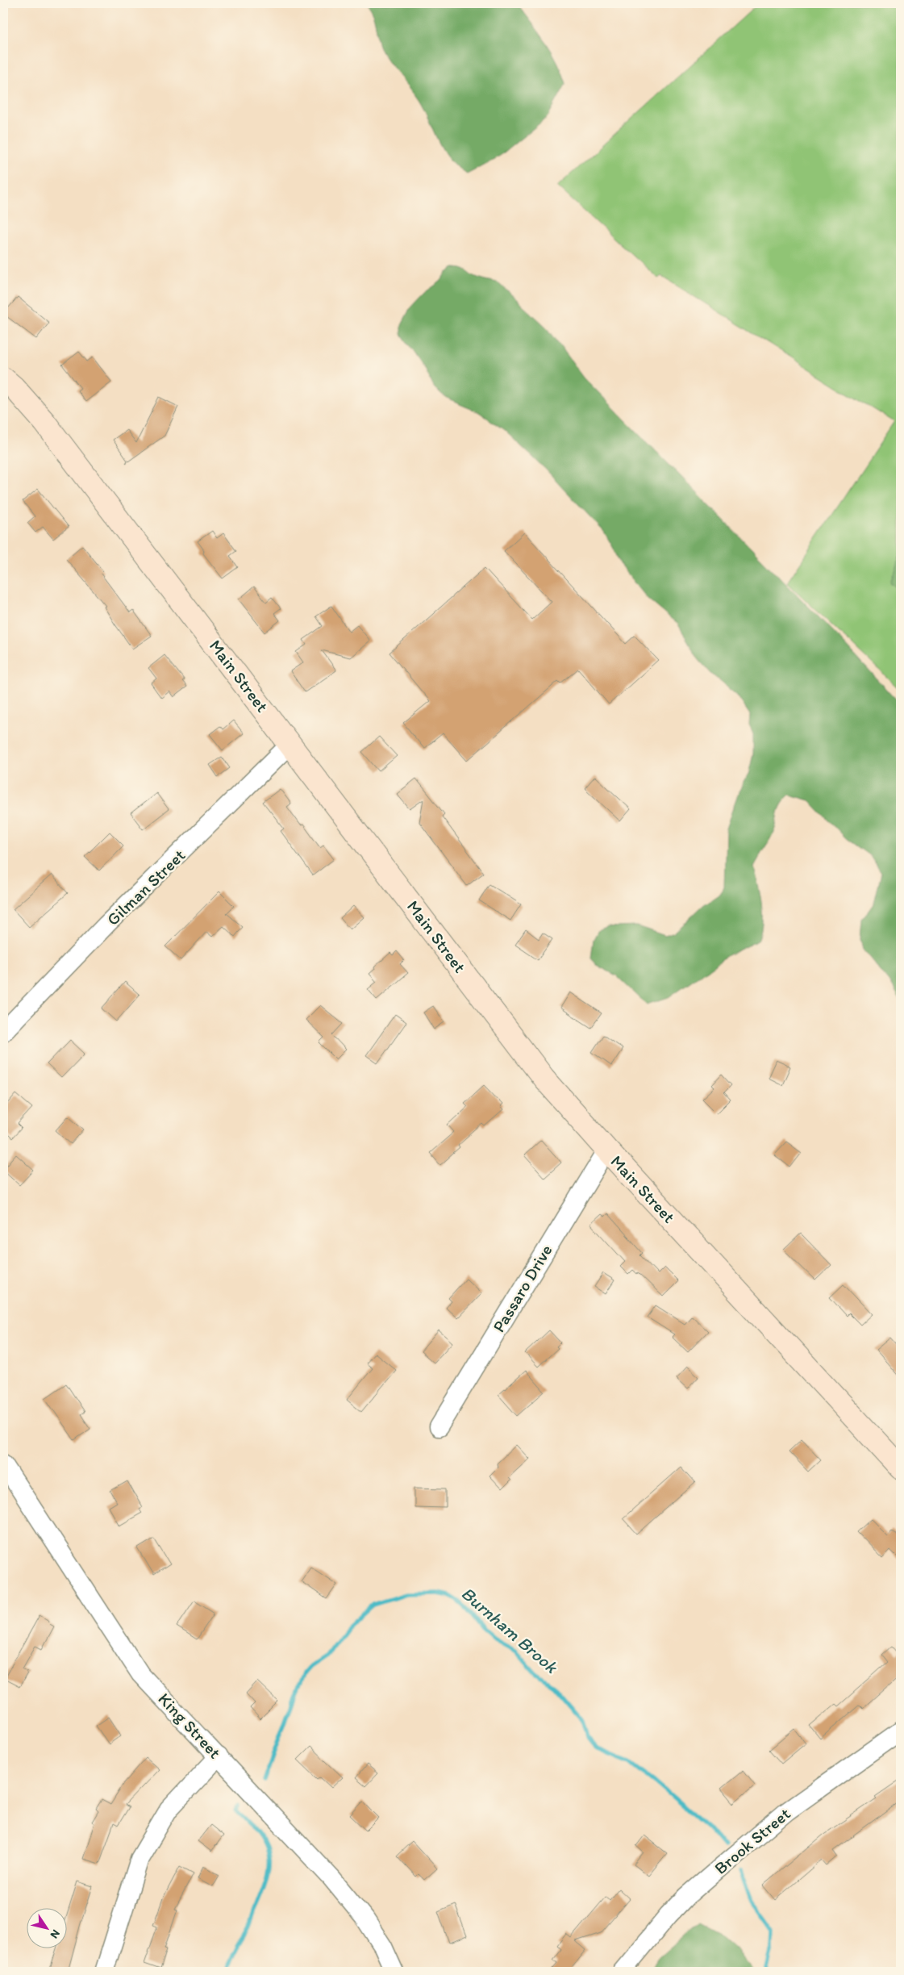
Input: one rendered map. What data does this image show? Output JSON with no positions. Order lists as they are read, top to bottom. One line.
{"streets":{"street":["Main Street","Gilman Street","Passaro Drive","King Street","Brook Street"]},"crossings":[["Main Street","Gilman Street"],["Main Street","Passaro Drive"]],"water":["Burnham Brook"],"north":"bottom right"}
